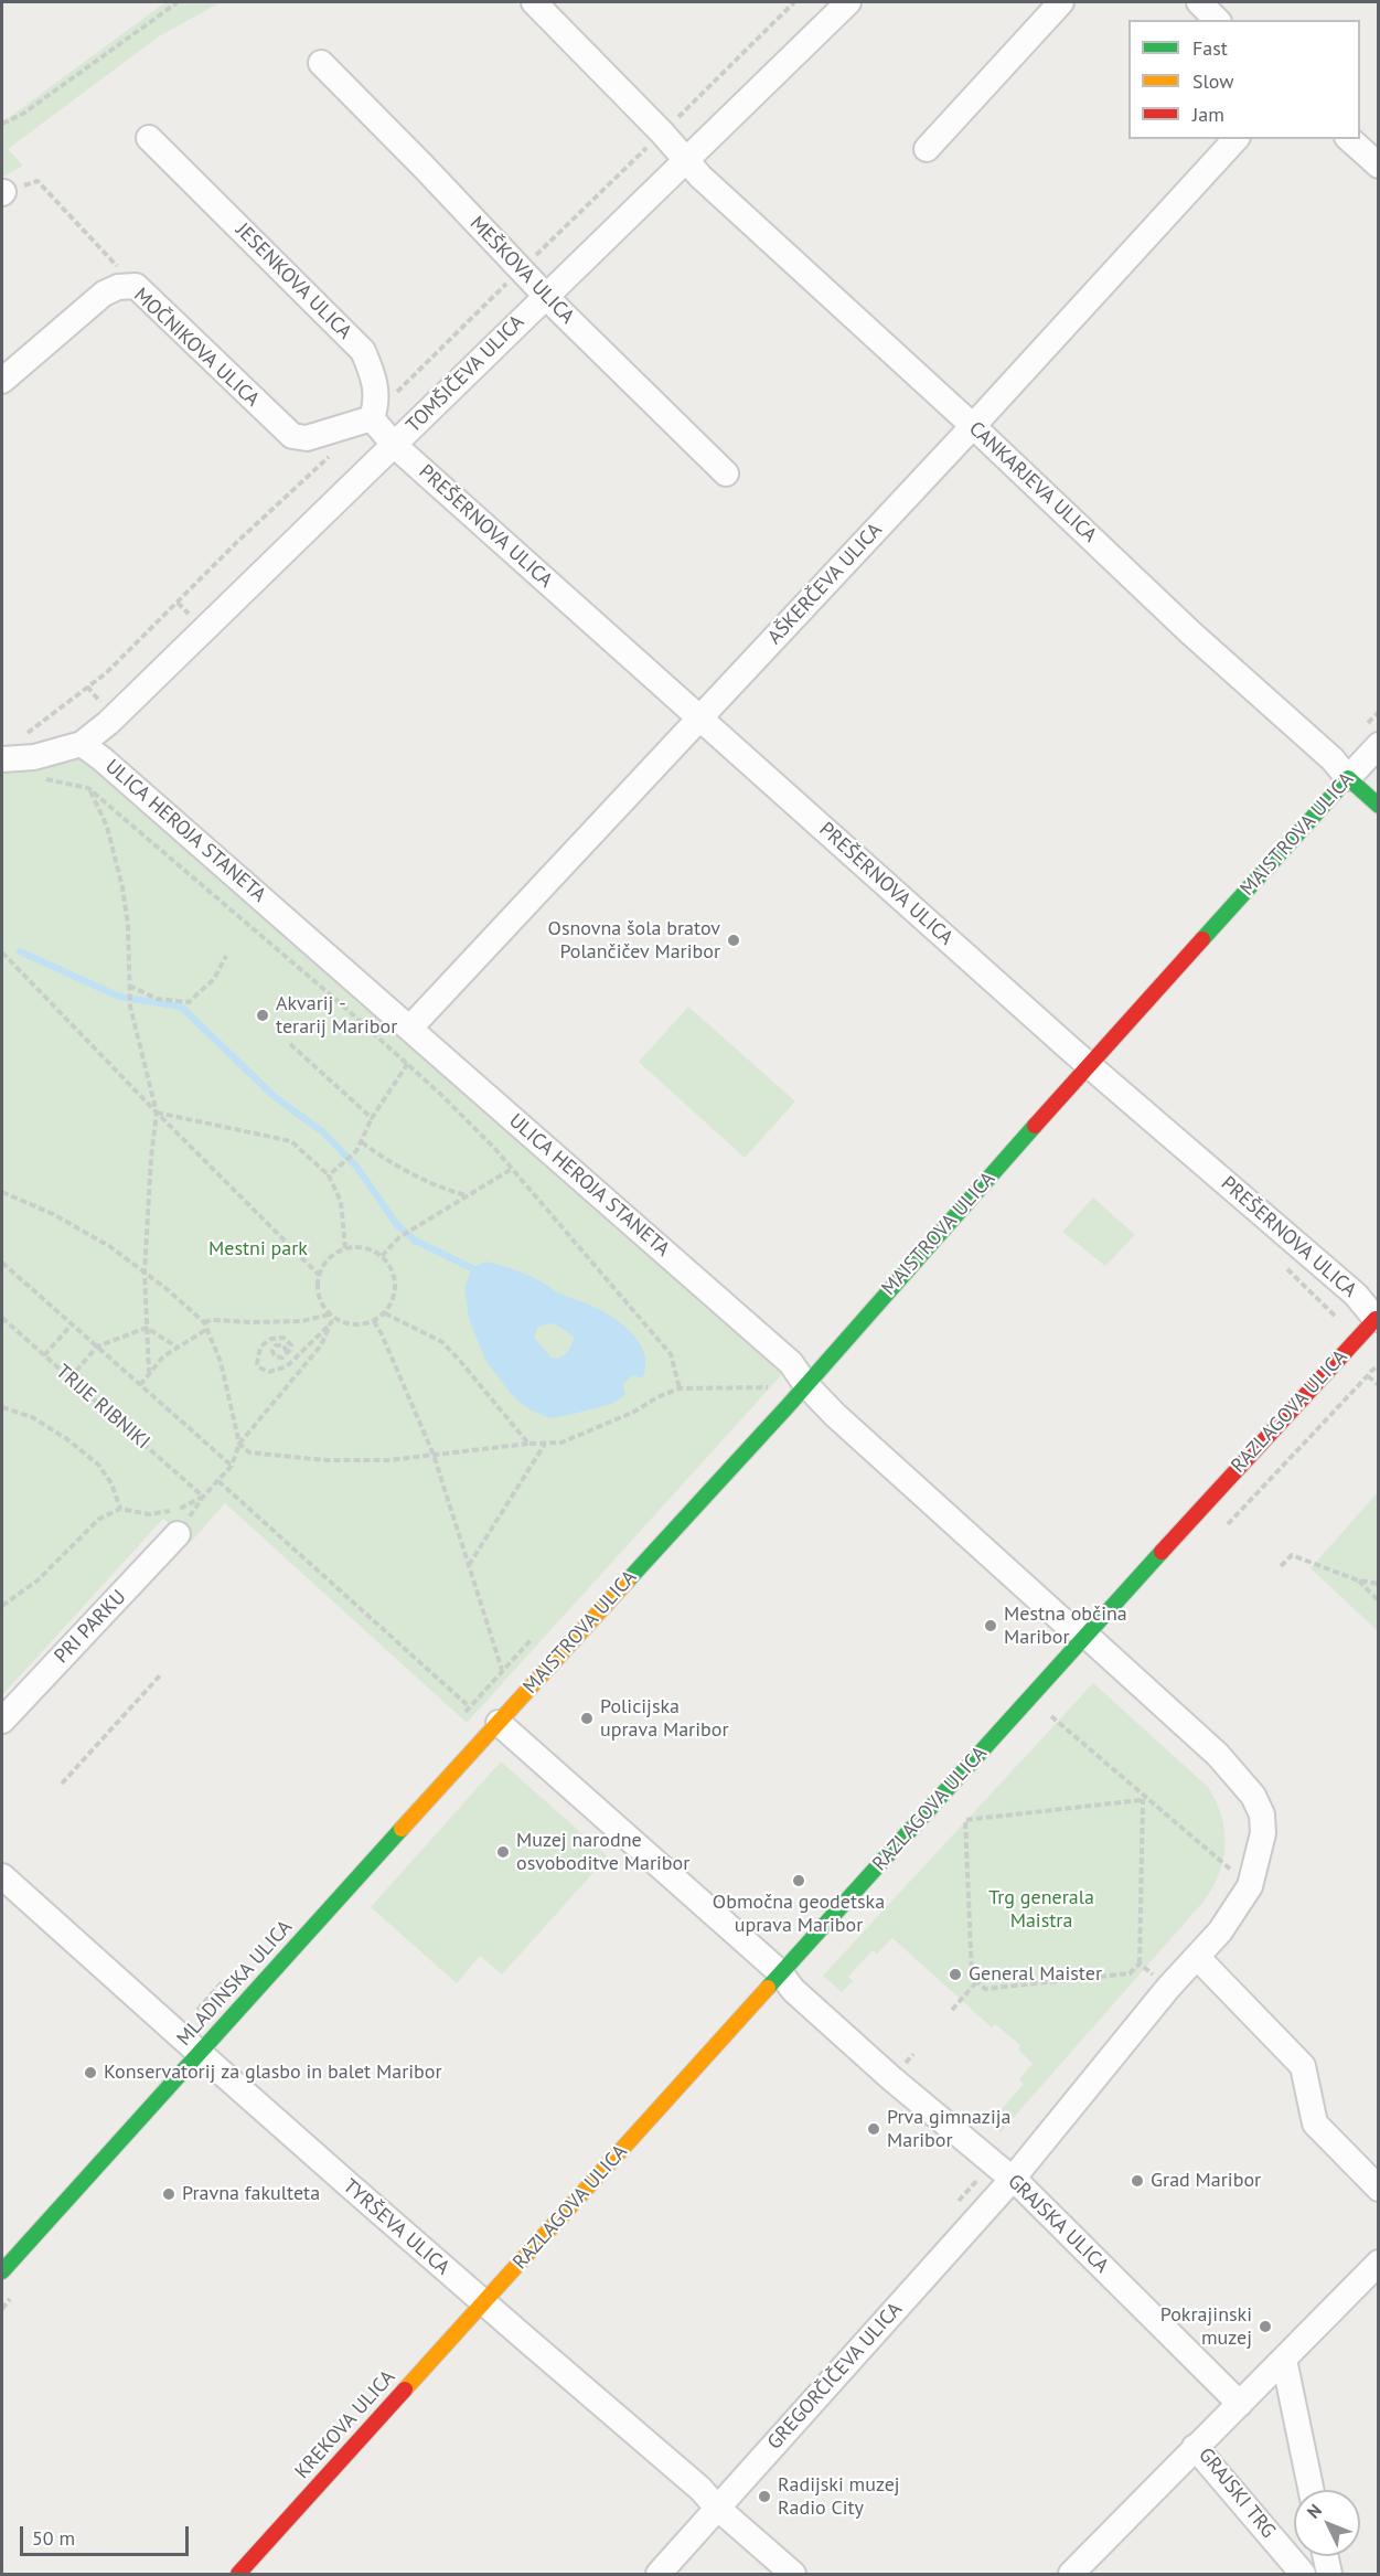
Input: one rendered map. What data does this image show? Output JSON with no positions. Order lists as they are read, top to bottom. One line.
{"streets":{"street":["MEŠKOVA ULICA","JESENKOVA ULICA","MOČNIKOVA ULICA","TOMŠIČEVA ULICA","CANKARJEVA ULICA","PREŠERNOVA ULICA","AŠKERČEVA ULICA","ULICA HEROJA STANETA","MAISTROVA ULICA","RAZLAGOVA ULICA","PRI PARKU","MLADINSKA ULICA","GRAJSKA ULICA","TYRŠEVA ULICA","GREGORČIČEVA ULICA","KREKOVA ULICA","GRAJSKI TRG"],"path":["TRIJE RIBNIKI"]},"crossings":[["MEŠKOVA ULICA","TOMŠIČEVA ULICA"],["JESENKOVA ULICA","MOČNIKOVA ULICA"],["TOMŠIČEVA ULICA","CANKARJEVA ULICA"],["TOMŠIČEVA ULICA","PREŠERNOVA ULICA"],["TOMŠIČEVA ULICA","ULICA HEROJA STANETA"],["CANKARJEVA ULICA","AŠKERČEVA ULICA"],["CANKARJEVA ULICA","MAISTROVA ULICA"],["PREŠERNOVA ULICA","AŠKERČEVA ULICA"],["PREŠERNOVA ULICA","MAISTROVA ULICA"],["PREŠERNOVA ULICA","RAZLAGOVA ULICA"],["AŠKERČEVA ULICA","ULICA HEROJA STANETA"],["ULICA HEROJA STANETA","MAISTROVA ULICA"],["ULICA HEROJA STANETA","RAZLAGOVA ULICA"],["MAISTROVA ULICA","MLADINSKA ULICA"],["MAISTROVA ULICA","GRAJSKA ULICA"],["RAZLAGOVA ULICA","GRAJSKA ULICA"],["RAZLAGOVA ULICA","TYRŠEVA ULICA"],["RAZLAGOVA ULICA","KREKOVA ULICA"],["MLADINSKA ULICA","GRAJSKA ULICA"],["MLADINSKA ULICA","TYRŠEVA ULICA"],["GRAJSKA ULICA","GREGORČIČEVA ULICA"],["GRAJSKA ULICA","GRAJSKI TRG"],["TYRŠEVA ULICA","GREGORČIČEVA ULICA"],["TYRŠEVA ULICA","KREKOVA ULICA"]],"parks":["Mestni park","Trg generala Maistra"],"places":["Osnovna šola bratov Polančičev Maribor","Akvarij - terarij Maribor","Mestna občina Maribor","Policijska uprava Maribor","Muzej narodne osvoboditve Maribor","Območna geodetska uprava Maribor","General Maister","Konservatorij za glasbo in balet Maribor","Prva gimnazija Maribor","Grad Maribor","Pravna fakulteta","Pokrajinski muzej","Radijski muzej Radio City"],"legend":["Fast","Slow","Jam"],"scale_bar":"50 m","north":"top left"}
